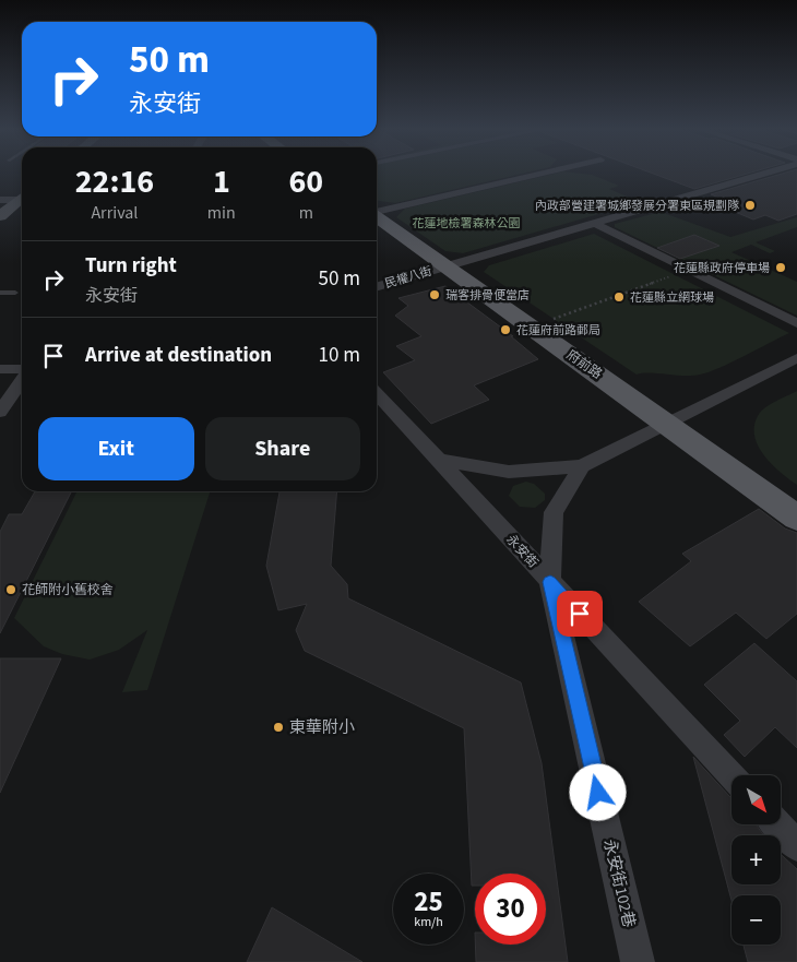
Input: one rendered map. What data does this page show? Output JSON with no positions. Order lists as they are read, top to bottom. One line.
{"streets":{"main road":["府前路"],"street":["民權八街","永安街","永安街102巷"]},"crossings":[["民權八街","府前路"],["永安街","永安街102巷"]],"parks":["花蓮地檢署森林公園"],"places":["內政部營建署城鄉發展分署東區規劃隊","花蓮縣政府停車場","瑞客排骨便當店","花蓮縣立網球場","花蓮府前路郵局","花師附小舊校舍","東華附小"],"north":"bottom right","page":{"turn":["50 m","永安街"],"eta":["22:16","Arrival","1","min","60","m"],"list":[{"name":"Turn right","note":"永安街","value":"50 m"},{"name":"Arrive at destination","value":"10 m"}],"buttons":["Exit","Share"],"map_buttons":["+","−"],"speed":"25 km/h","limit":"30"}}
